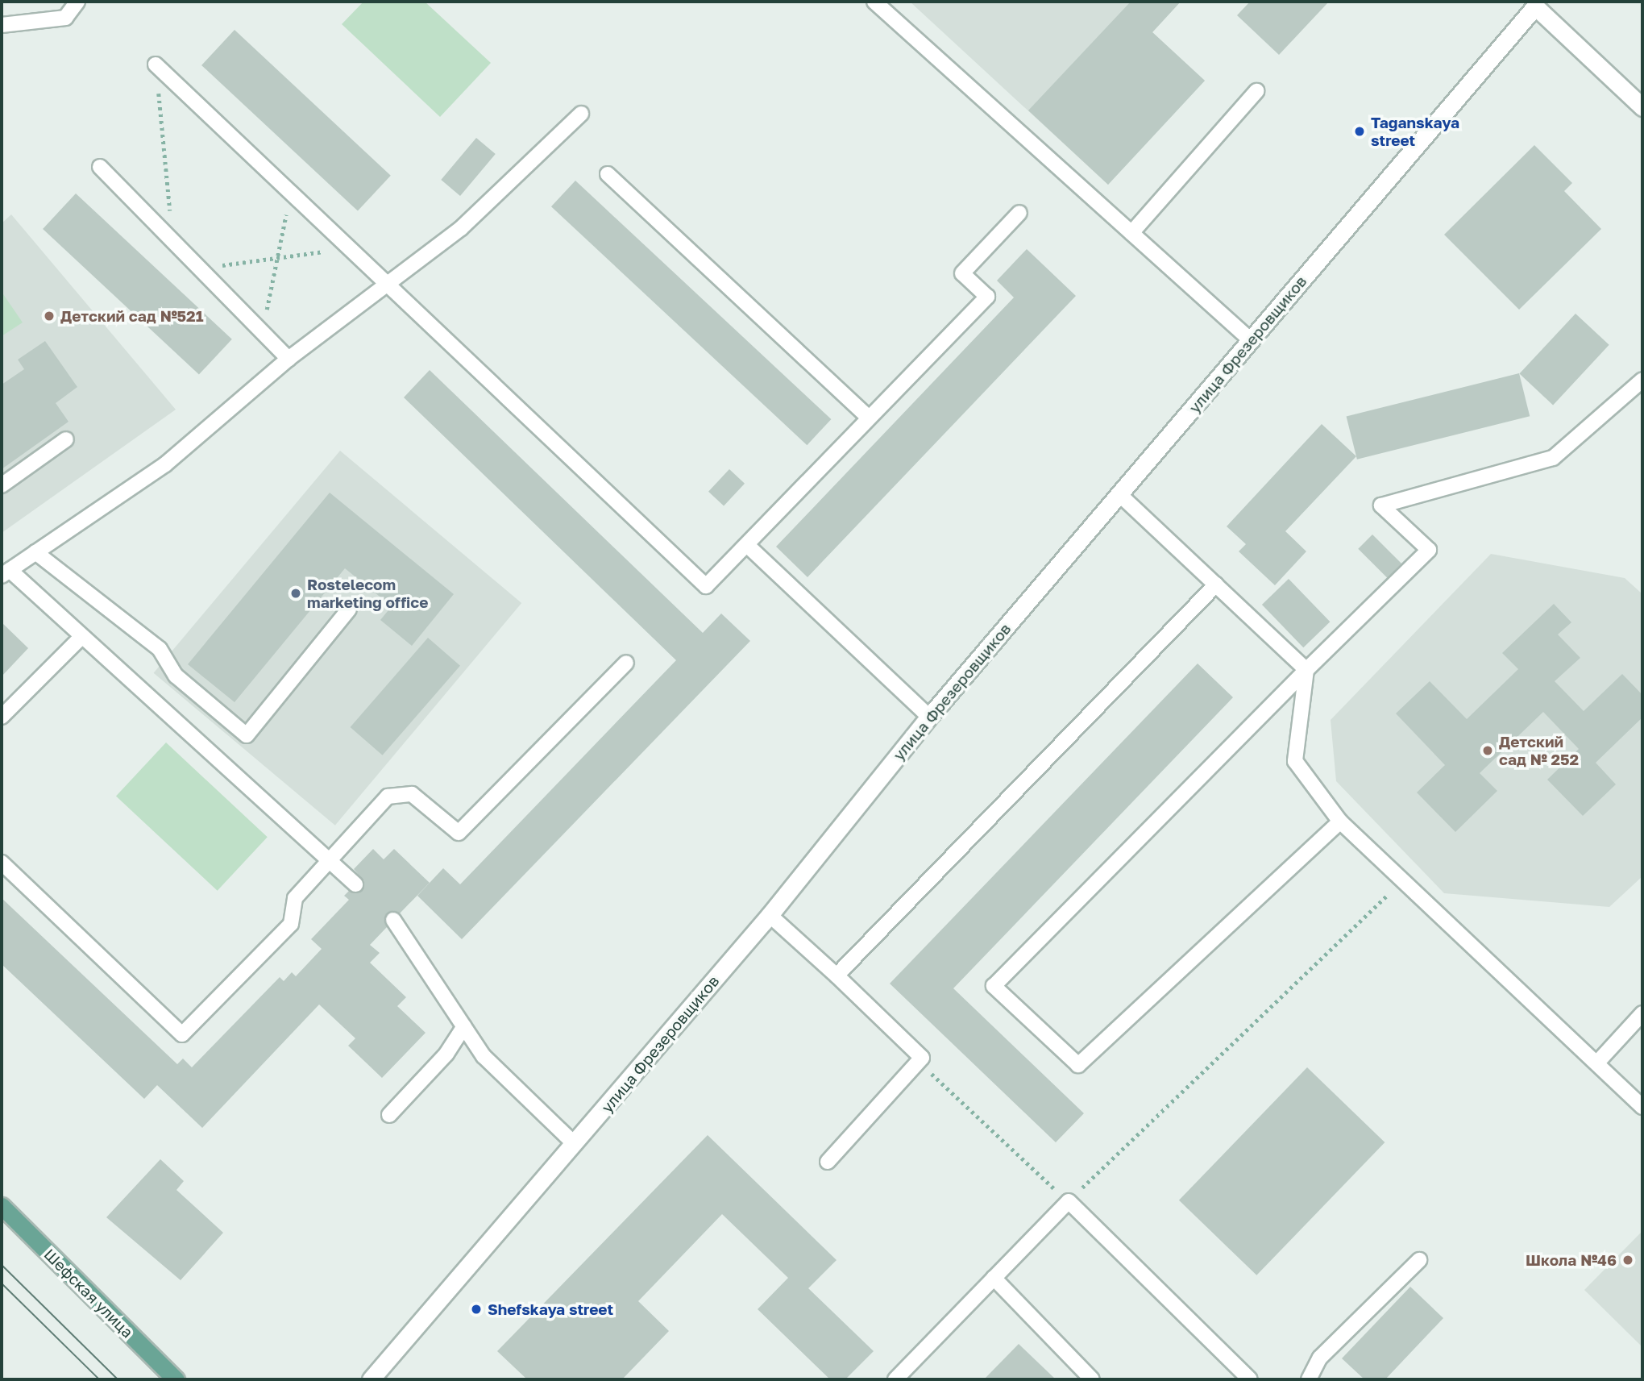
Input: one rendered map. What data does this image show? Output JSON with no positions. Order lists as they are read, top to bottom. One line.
{"streets":{"main road":["улица Фрезеровщиков","Шефская улица"]},"places":["Taganskaya street","Детский сад №521","Rostelecom marketing office","Детский сад № 252","Школа №46","Shefskaya street"]}
